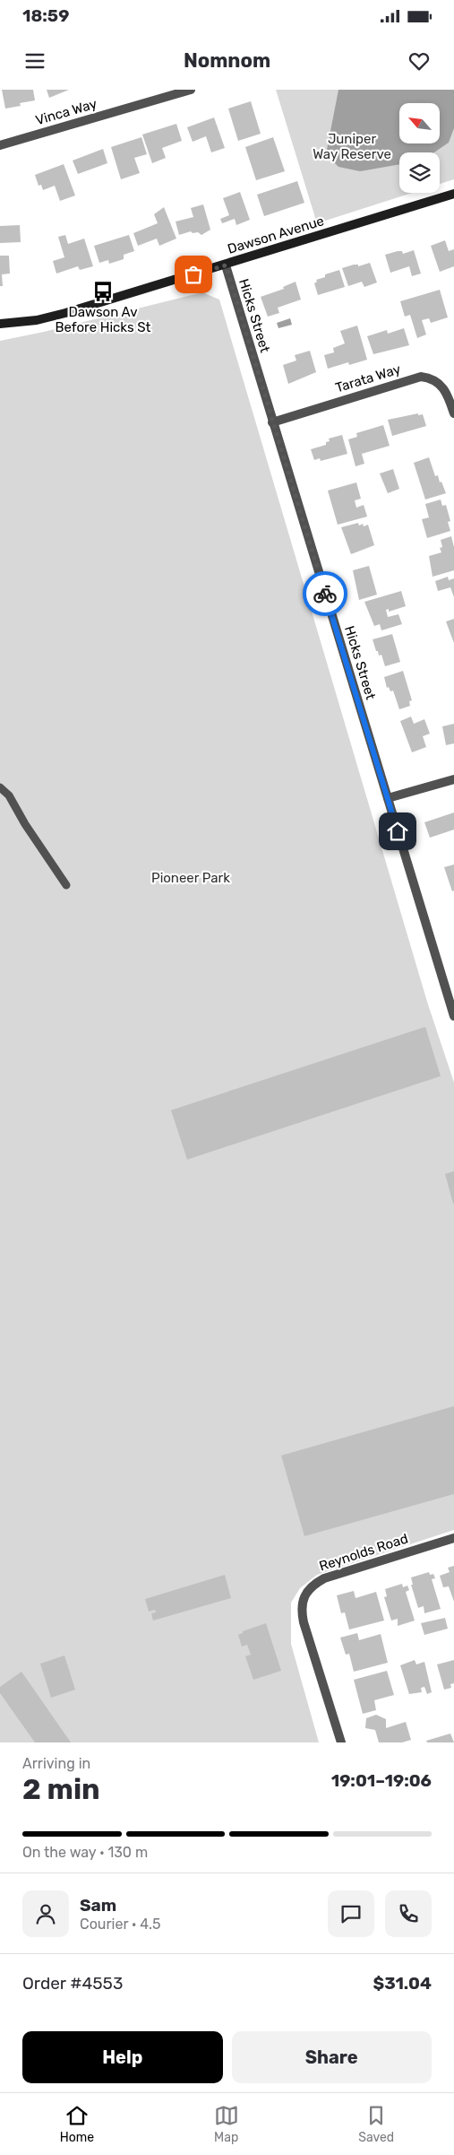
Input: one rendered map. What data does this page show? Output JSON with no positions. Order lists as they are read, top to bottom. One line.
{"streets":{"main road":["Dawson Avenue"],"street":["Vinca Way","Hicks Street","Tarata Way","Reynolds Road"]},"crossings":[["Dawson Avenue","Hicks Street"],["Hicks Street","Tarata Way"]],"parks":["Juniper Way Reserve","Pioneer Park"],"places":{"bus stop":["Dawson Av Before Hicks St"]},"north":"top left","page":{"status":"18:59","header":"Nomnom","heading":["2 min","Arriving in","19:01–19:06"],"panel":["Sam","Courier · 4.5","Order #4553","$31.04"],"bar":"On the way · 130 m","buttons":["Help","Share"],"tabs":["Home","Map","Saved"]}}
